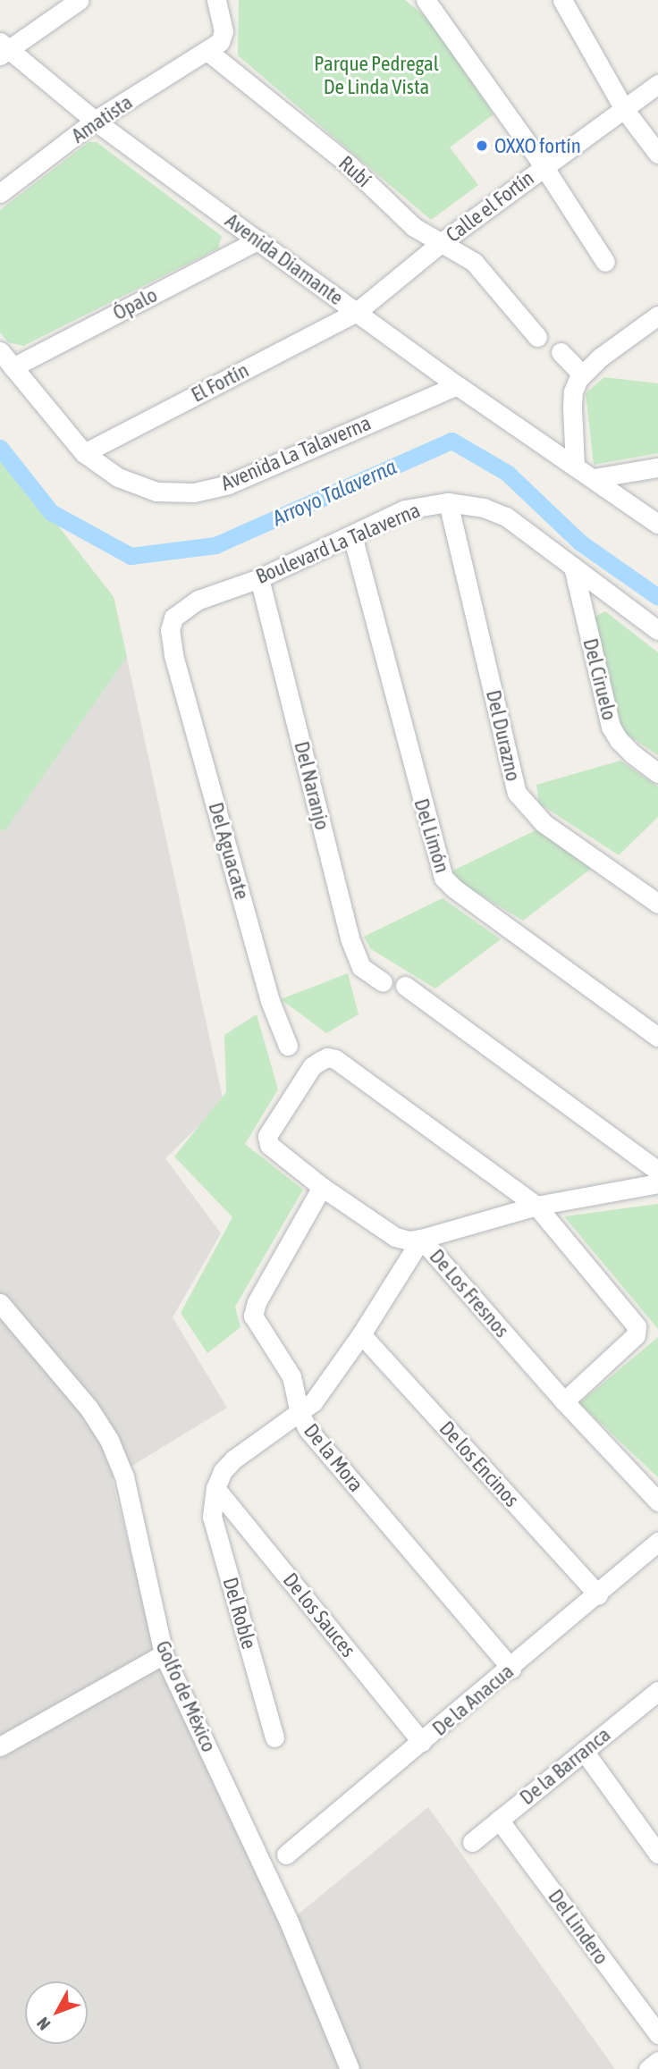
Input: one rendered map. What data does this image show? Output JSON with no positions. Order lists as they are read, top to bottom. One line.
{"streets":{"street":["Amatista","Rubí","Calle el Fortín","Avenida Diamante","Ópalo","El Fortín","Avenida La Talaverna","Boulevard La Talaverna","Del Ciruelo","Del Durazno","Del Naranjo","Del Limón","Del Aguacate","De Los Fresnos","De la Mora","De los Encinos","Del Roble","De los Sauces","Golfo de México","De la Anacua","De la Barranca","Del Lindero"]},"crossings":[["Amatista","Rubí"],["Amatista","Avenida Diamante"],["Rubí","Calle el Fortín"],["Calle el Fortín","Avenida Diamante"],["Calle el Fortín","El Fortín"],["Avenida Diamante","Ópalo"],["Avenida Diamante","El Fortín"],["Avenida Diamante","Avenida La Talaverna"],["Ópalo","Avenida La Talaverna"],["El Fortín","Avenida La Talaverna"],["Boulevard La Talaverna","Del Ciruelo"],["Boulevard La Talaverna","Del Durazno"],["Boulevard La Talaverna","Del Naranjo"],["Boulevard La Talaverna","Del Limón"],["Boulevard La Talaverna","Del Aguacate"],["De Los Fresnos","De la Mora"],["De la Mora","De la Anacua"],["De los Encinos","De la Anacua"],["Del Roble","De los Sauces"],["De los Sauces","De la Anacua"],["De la Barranca","Del Lindero"]],"water":["Arroyo Talaverna"],"parks":["Parque Pedregal De Linda Vista"],"places":["OXXO fortín"],"north":"bottom left"}
